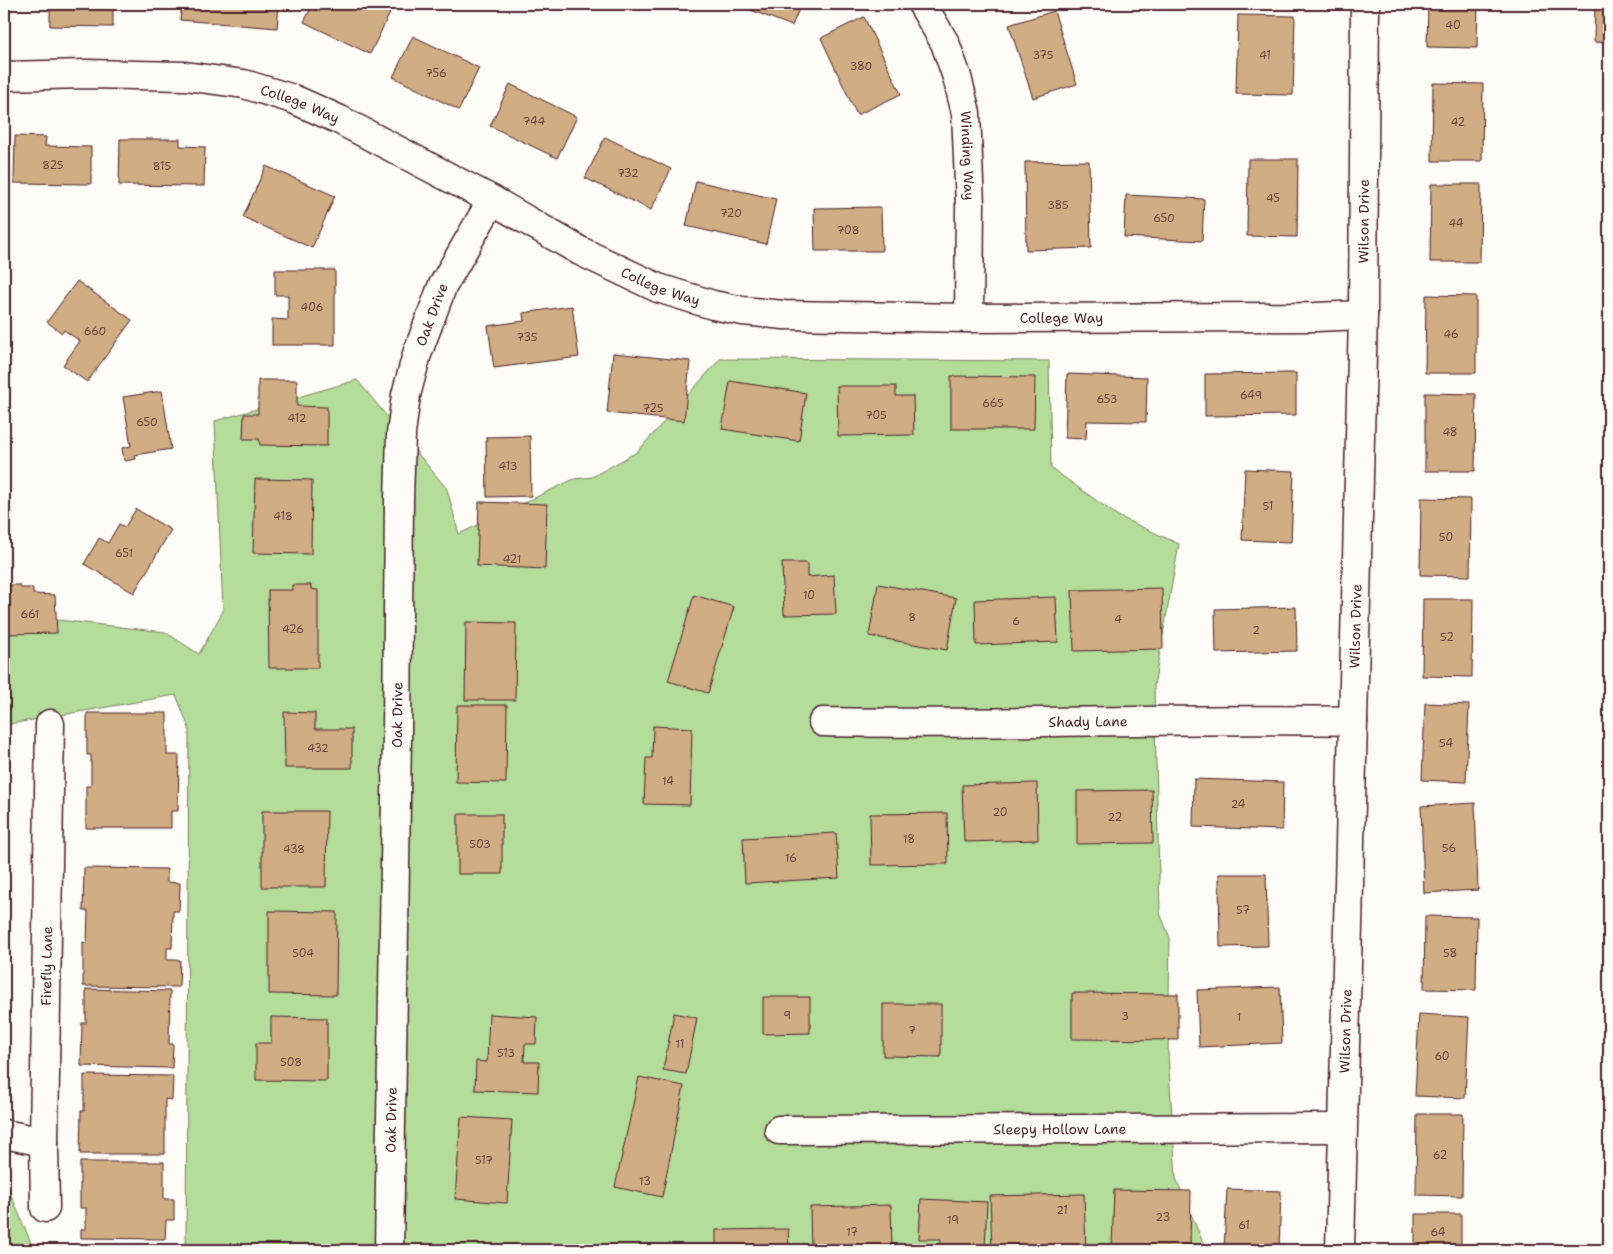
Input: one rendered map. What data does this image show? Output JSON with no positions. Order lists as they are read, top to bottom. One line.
{"streets":{"street":["College Way","Winding Way","Wilson Drive","Oak Drive","Shady Lane","Firefly Lane","Sleepy Hollow Lane"]},"crossings":[["College Way","Winding Way"],["College Way","Wilson Drive"],["College Way","Oak Drive"],["Wilson Drive","Shady Lane"],["Wilson Drive","Sleepy Hollow Lane"]],"house_numbers":["40","375","41","380","756","744","42","825","815","732","45","385","720","650","44","708","406","660","46","735","649","653","665","725","705","412","650","48","413","51","418","50","651","421","10","661","8","4","6","426","2","52","54","432","14","24","20","22","18","503","56","438","16","57","504","58","9","3","1","7","11","513","60","508","62","517","13","21","23","19","61","17","64"]}
